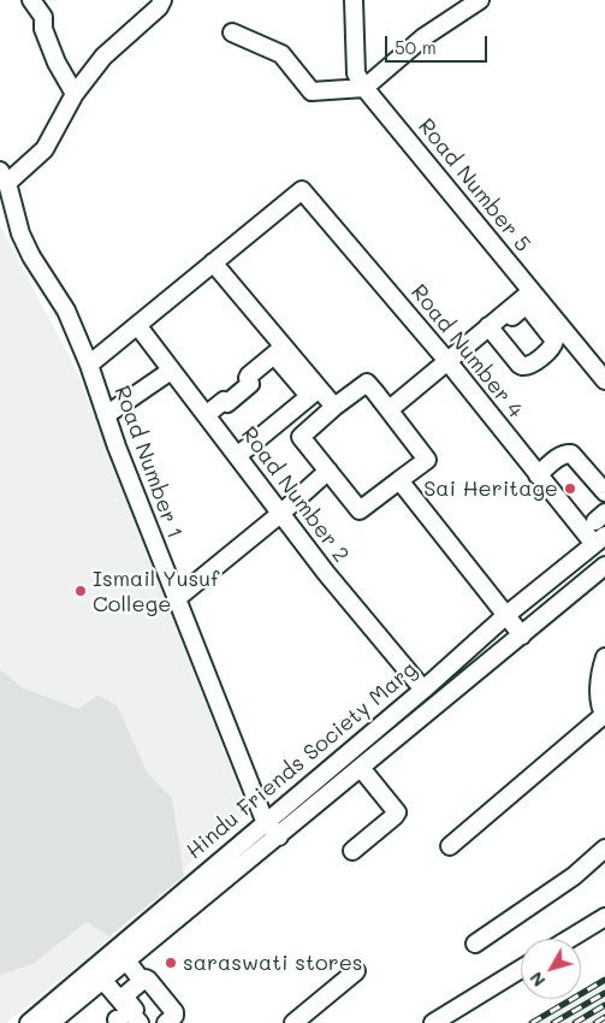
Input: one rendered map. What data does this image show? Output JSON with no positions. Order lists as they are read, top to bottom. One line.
{"streets":{"street":["Road Number 5","Road Number 4","Road Number 1","Road Number 2","Hindu Friends Society Marg"]},"crossings":[["Road Number 4","Hindu Friends Society Marg"],["Road Number 1","Hindu Friends Society Marg"],["Road Number 2","Hindu Friends Society Marg"]],"places":["Sai Heritage","Ismail Yusuf College","saraswati stores"],"scale_bar":"50 m","north":"bottom left"}
